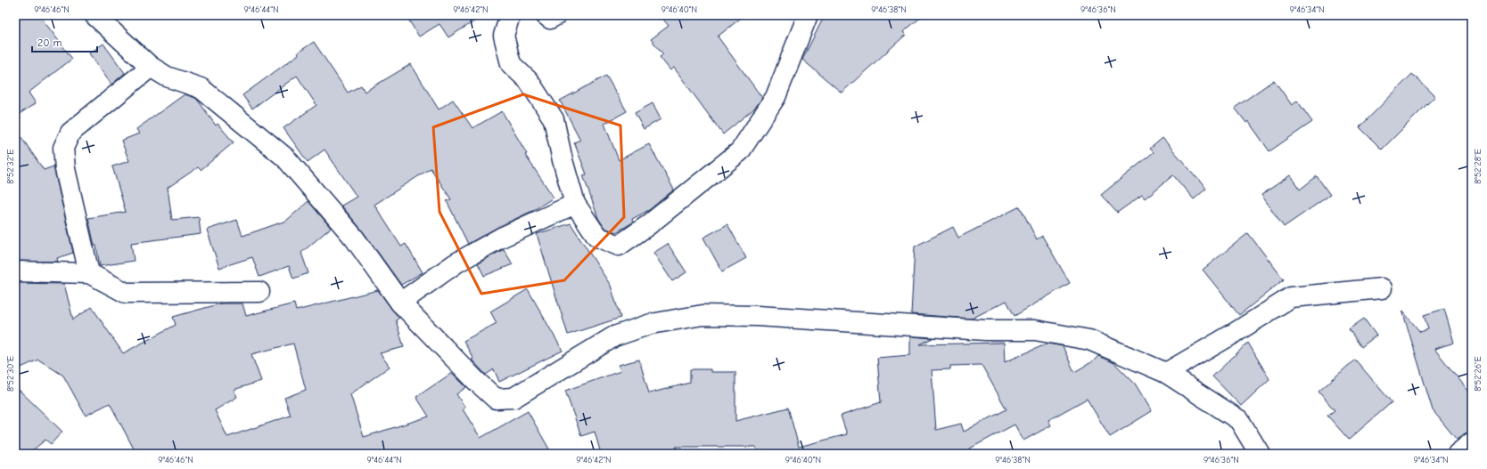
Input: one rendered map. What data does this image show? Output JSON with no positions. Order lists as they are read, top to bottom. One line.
{"scale_bar":"20 m","coordinates":["9°46'46\"N","9°46'44\"N","9°46'42\"N","9°46'40\"N","9°46'38\"N","9°46'36\"N","9°46'34\"N","8°52'28\"E","8°52'32\"E","8°52'26\"E","8°52'30\"E"]}
